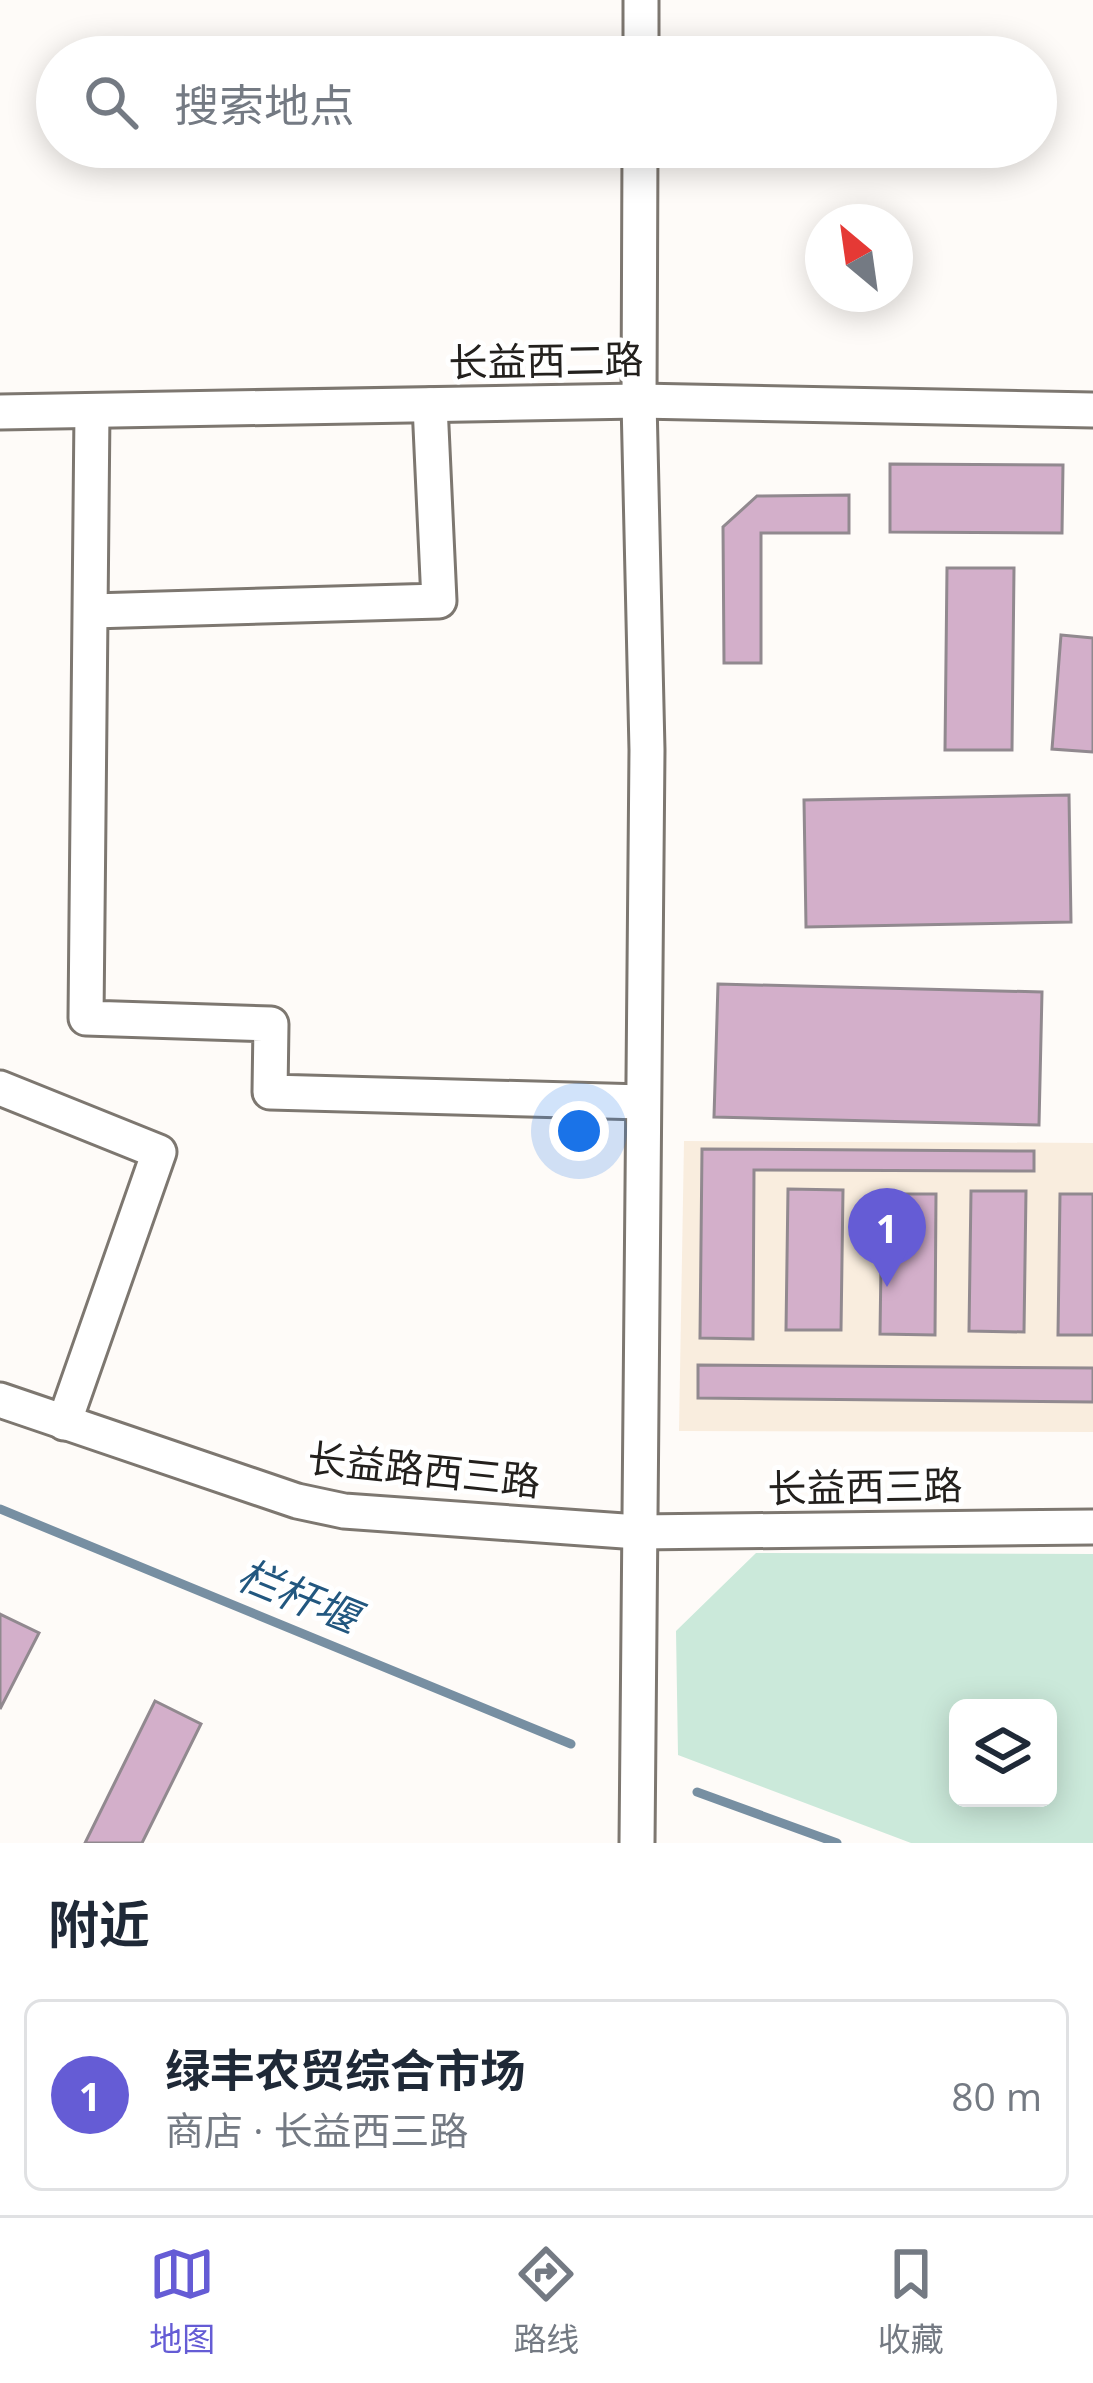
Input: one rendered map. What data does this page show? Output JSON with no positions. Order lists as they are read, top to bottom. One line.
{"streets":{"street":["长益西二路","长益路西三路","长益西三路"]},"crossings":[["长益路西三路","长益西三路"]],"water":["栏杆堰"],"north":"top left","page":{"search":"搜索地点","pins":"1","heading":"附近","list":[{"mark":"1","name":"绿丰农贸综合市场","note":"商店 · 长益西三路","value":"80 m"}],"nav":["地图","路线","收藏"]}}
